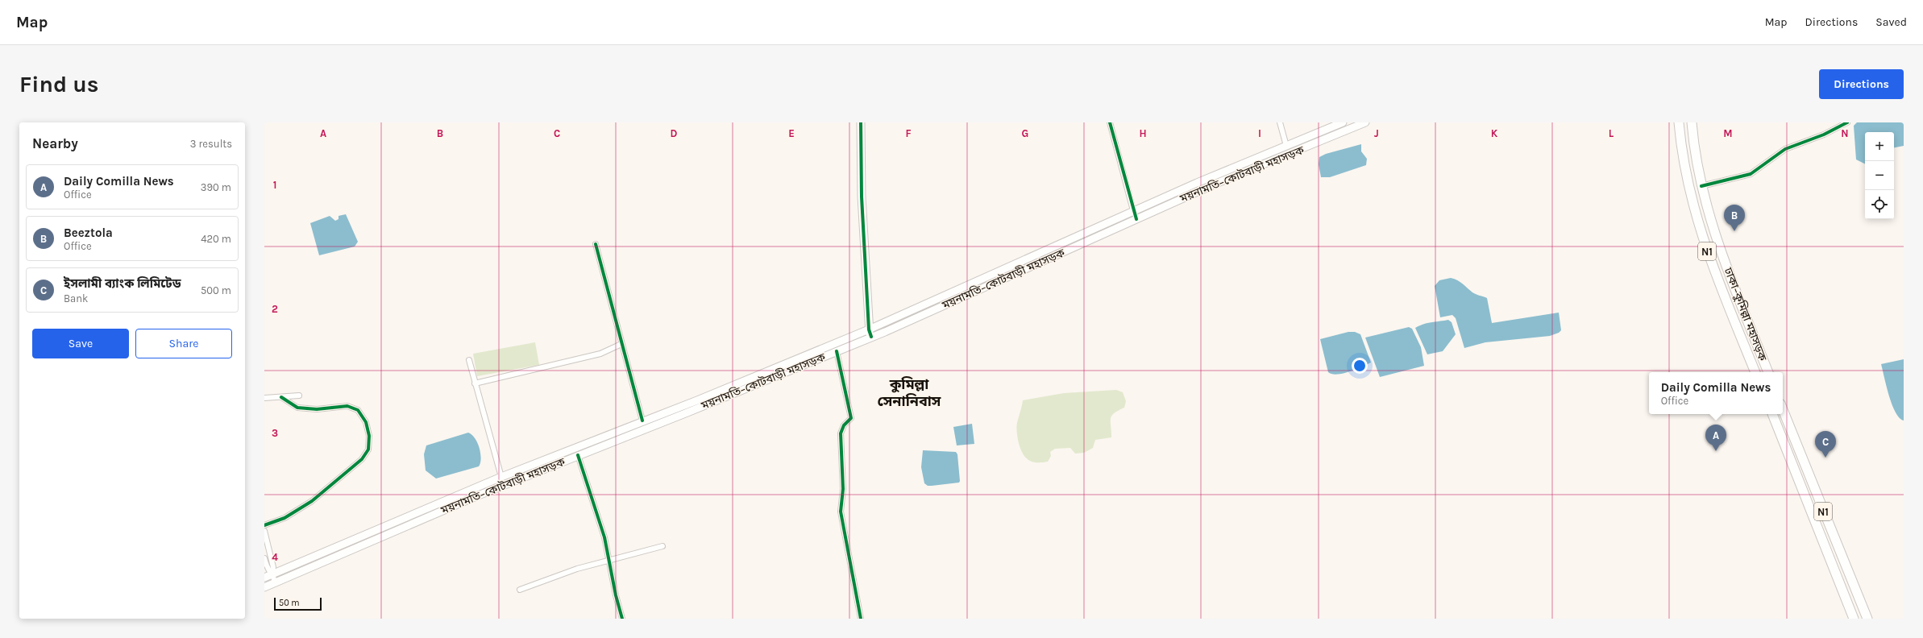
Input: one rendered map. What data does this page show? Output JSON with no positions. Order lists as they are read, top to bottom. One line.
{"streets":{"highway":["N1","ঢাকা–কুমিল্লা মহাসড়ক"],"main road":["ময়নামতি–কোটবাড়ী মহাসড়ক"]},"districts":["কুমিল্লা সেনানিবাস"],"scale_bar":"50 m","page":{"header":"Map","nav":["Map","Directions","Saved"],"buttons":["Directions",["Save","Share"]],"title":"Find us","heading":["Nearby","3 results"],"map_buttons":["+","−"],"list":[{"mark":"A","name":"Daily Comilla News","note":"Office","value":"390 m"},{"mark":"B","name":"Beeztola","note":"Office","value":"420 m"},{"mark":"C","name":"ইসলামী ব্যাংক লিমিটেড","note":"Bank","value":"500 m"}],"pins":["B","A","C"],"popup":["Daily Comilla News","Office"],"scale":"50 m"},"grid":{"columns":["A","B","C","D","E","F","G","H","I","J","K","L","M","N"],"rows":["1","2","3","4"]}}
